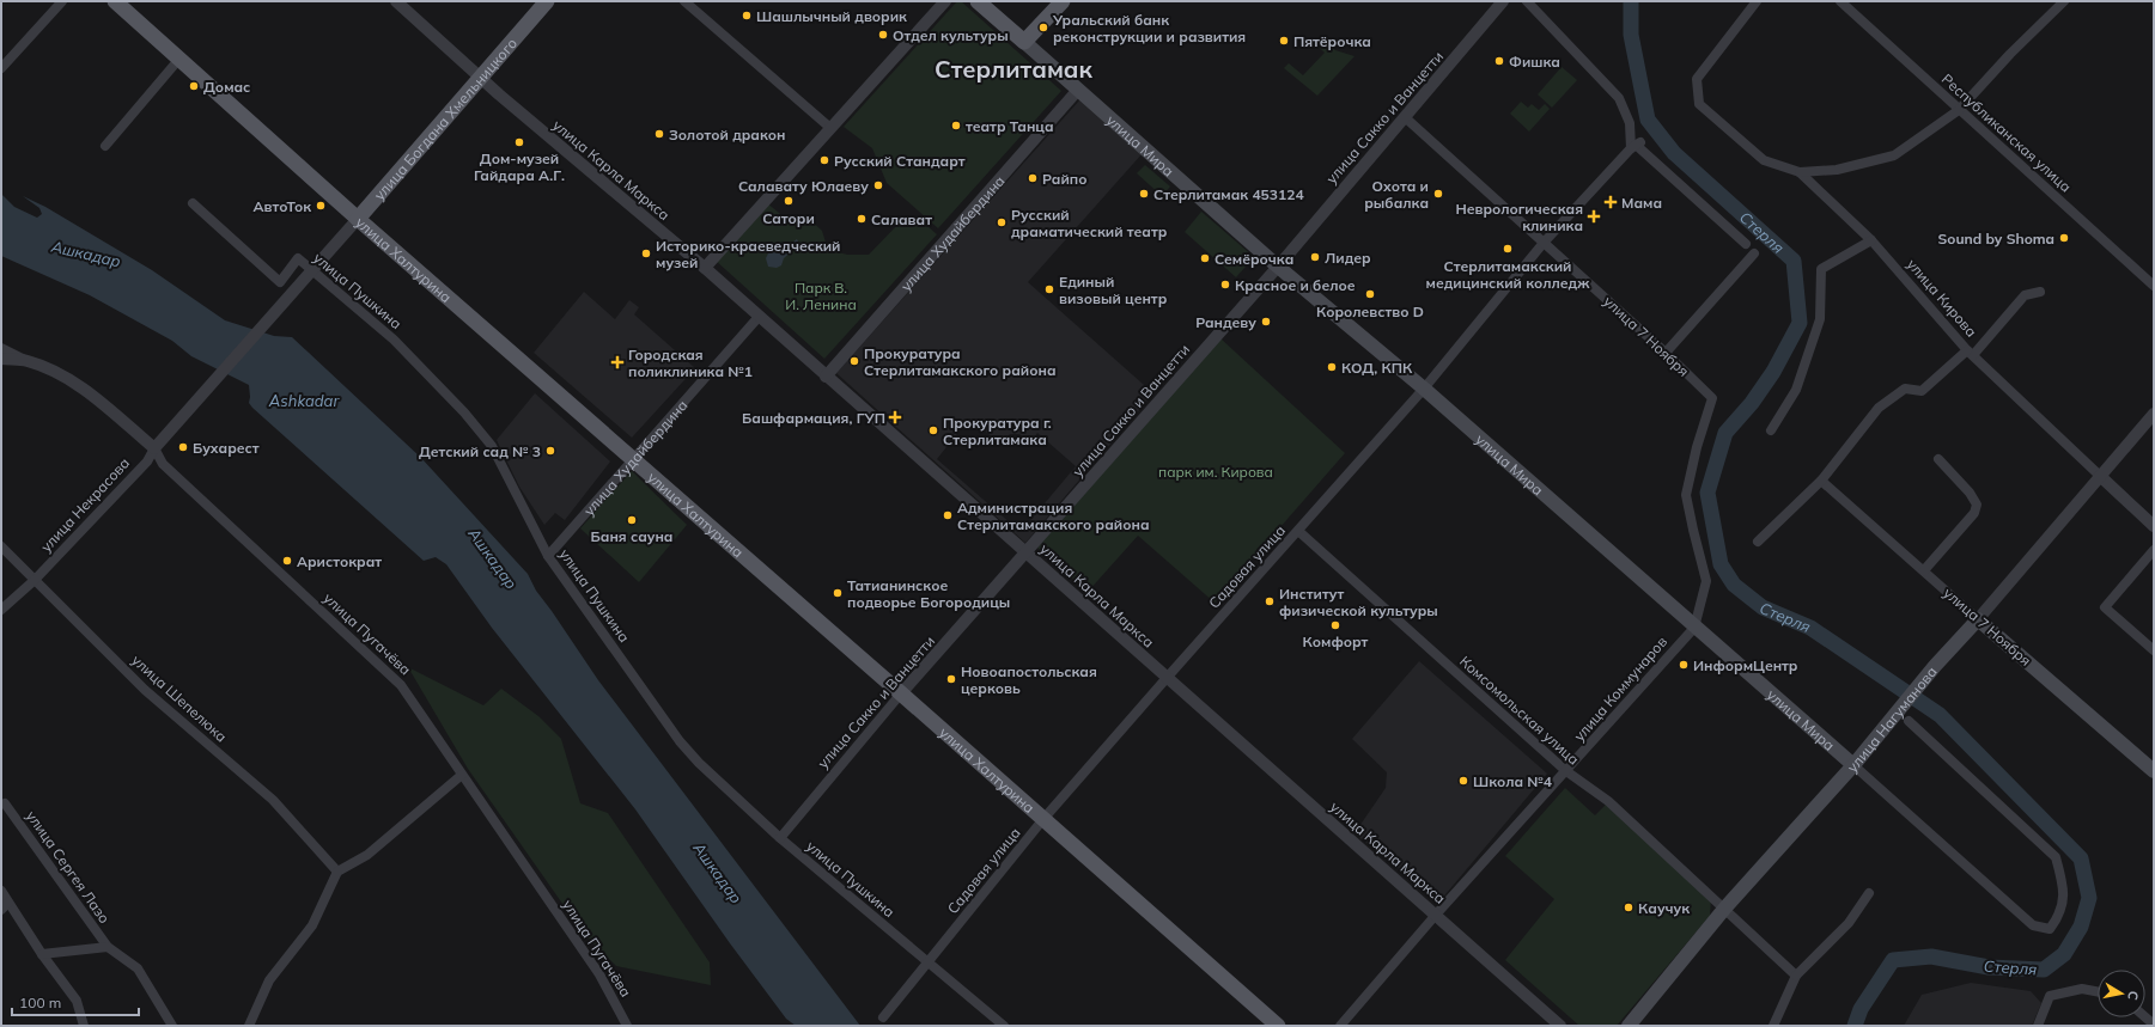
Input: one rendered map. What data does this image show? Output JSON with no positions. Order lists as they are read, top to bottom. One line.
{"streets":{"main road":["улица Богдана Хмельницкого","улица Мира","улица Халтурина","улица 7 Ноября","улица Нагуманова"],"street":["улица Сакко и Ванцетти","Республиканская улица","улица Карла Маркса","улица Худайбердина","улица Пушкина","улица Кирова","улица Некрасова","Садовая улица","улица Пугачёва","улица Коммунаров","улица Шепелюка","Комсомольская улица","улица Сергея Лазо"]},"crossings":[["улица Сакко и Ванцетти","улица Мира"],["улица Сакко и Ванцетти","улица Карла Маркса"],["улица Сакко и Ванцетти","улица Халтурина"],["улица Сакко и Ванцетти","улица Пушкина"],["улица Сакко и Ванцетти","улица 7 Ноября"],["улица Богдана Хмельницкого","улица Карла Маркса"],["улица Богдана Хмельницкого","улица Халтурина"],["улица Богдана Хмельницкого","улица Пушкина"],["улица Богдана Хмельницкого","улица Некрасова"],["улица Мира","улица Худайбердина"],["улица Мира","улица 7 Ноября"],["улица Мира","Садовая улица"],["улица Мира","улица Коммунаров"],["улица Мира","улица Нагуманова"],["улица Карла Маркса","улица Худайбердина"],["улица Карла Маркса","Садовая улица"],["улица Карла Маркса","улица Коммунаров"],["улица Худайбердина","улица Халтурина"],["улица Худайбердина","улица Пушкина"],["улица Халтурина","Садовая улица"],["улица Пушкина","Садовая улица"],["улица Кирова","улица Нагуманова"],["улица 7 Ноября","Садовая улица"],["улица 7 Ноября","улица Коммунаров"],["улица 7 Ноября","улица Нагуманова"],["улица Некрасова","улица Пугачёва"],["улица Некрасова","улица Шепелюка"],["Садовая улица","Комсомольская улица"],["улица Коммунаров","Комсомольская улица"],["Комсомольская улица","улица Нагуманова"]],"districts":["Стерлитамак"],"water":["Стерля","Ашкадар","Ashkadar"],"parks":["Парк В. И. Ленина","парк им. Кирова"],"places":{"other":["Шашлычный дворик","Уральский банк реконструкции и развития","Отдел культуры","Пятёрочка","Фишка","Домас","театр Танца","Золотой дракон","Дом-музей Гайдара А.Г.","Русский Стандарт","Райпо","Салавату Юлаеву","Стерлитамак 453124","Охота и рыбалка","Сатори","АвтоТок","Салават","Русский драматический театр","Sound by Shoma","Стерлитамакский медицинский колледж","Историко-краеведческий музей","Лидер","Семёрочка","Красное и белое","Единый визовый центр","Королевство D","Рандеву","Прокуратура Стерлитамакского района","КОД, КПК","Прокуратура г. Стерлитамака","Бухарест","Детский сад № 3","Администрация Стерлитамакского района","Баня сауна","Аристократ","Татианинское подворье Богородицы","Институт физической культуры","Комфорт","ИнформЦентр","Новоапостольская церковь","Школа №4","Каучук"],"health":["Мама","Неврологическая клиника","Городская поликлиника №1","Башфармация, ГУП"]},"scale_bar":"100 m","north":"right"}
